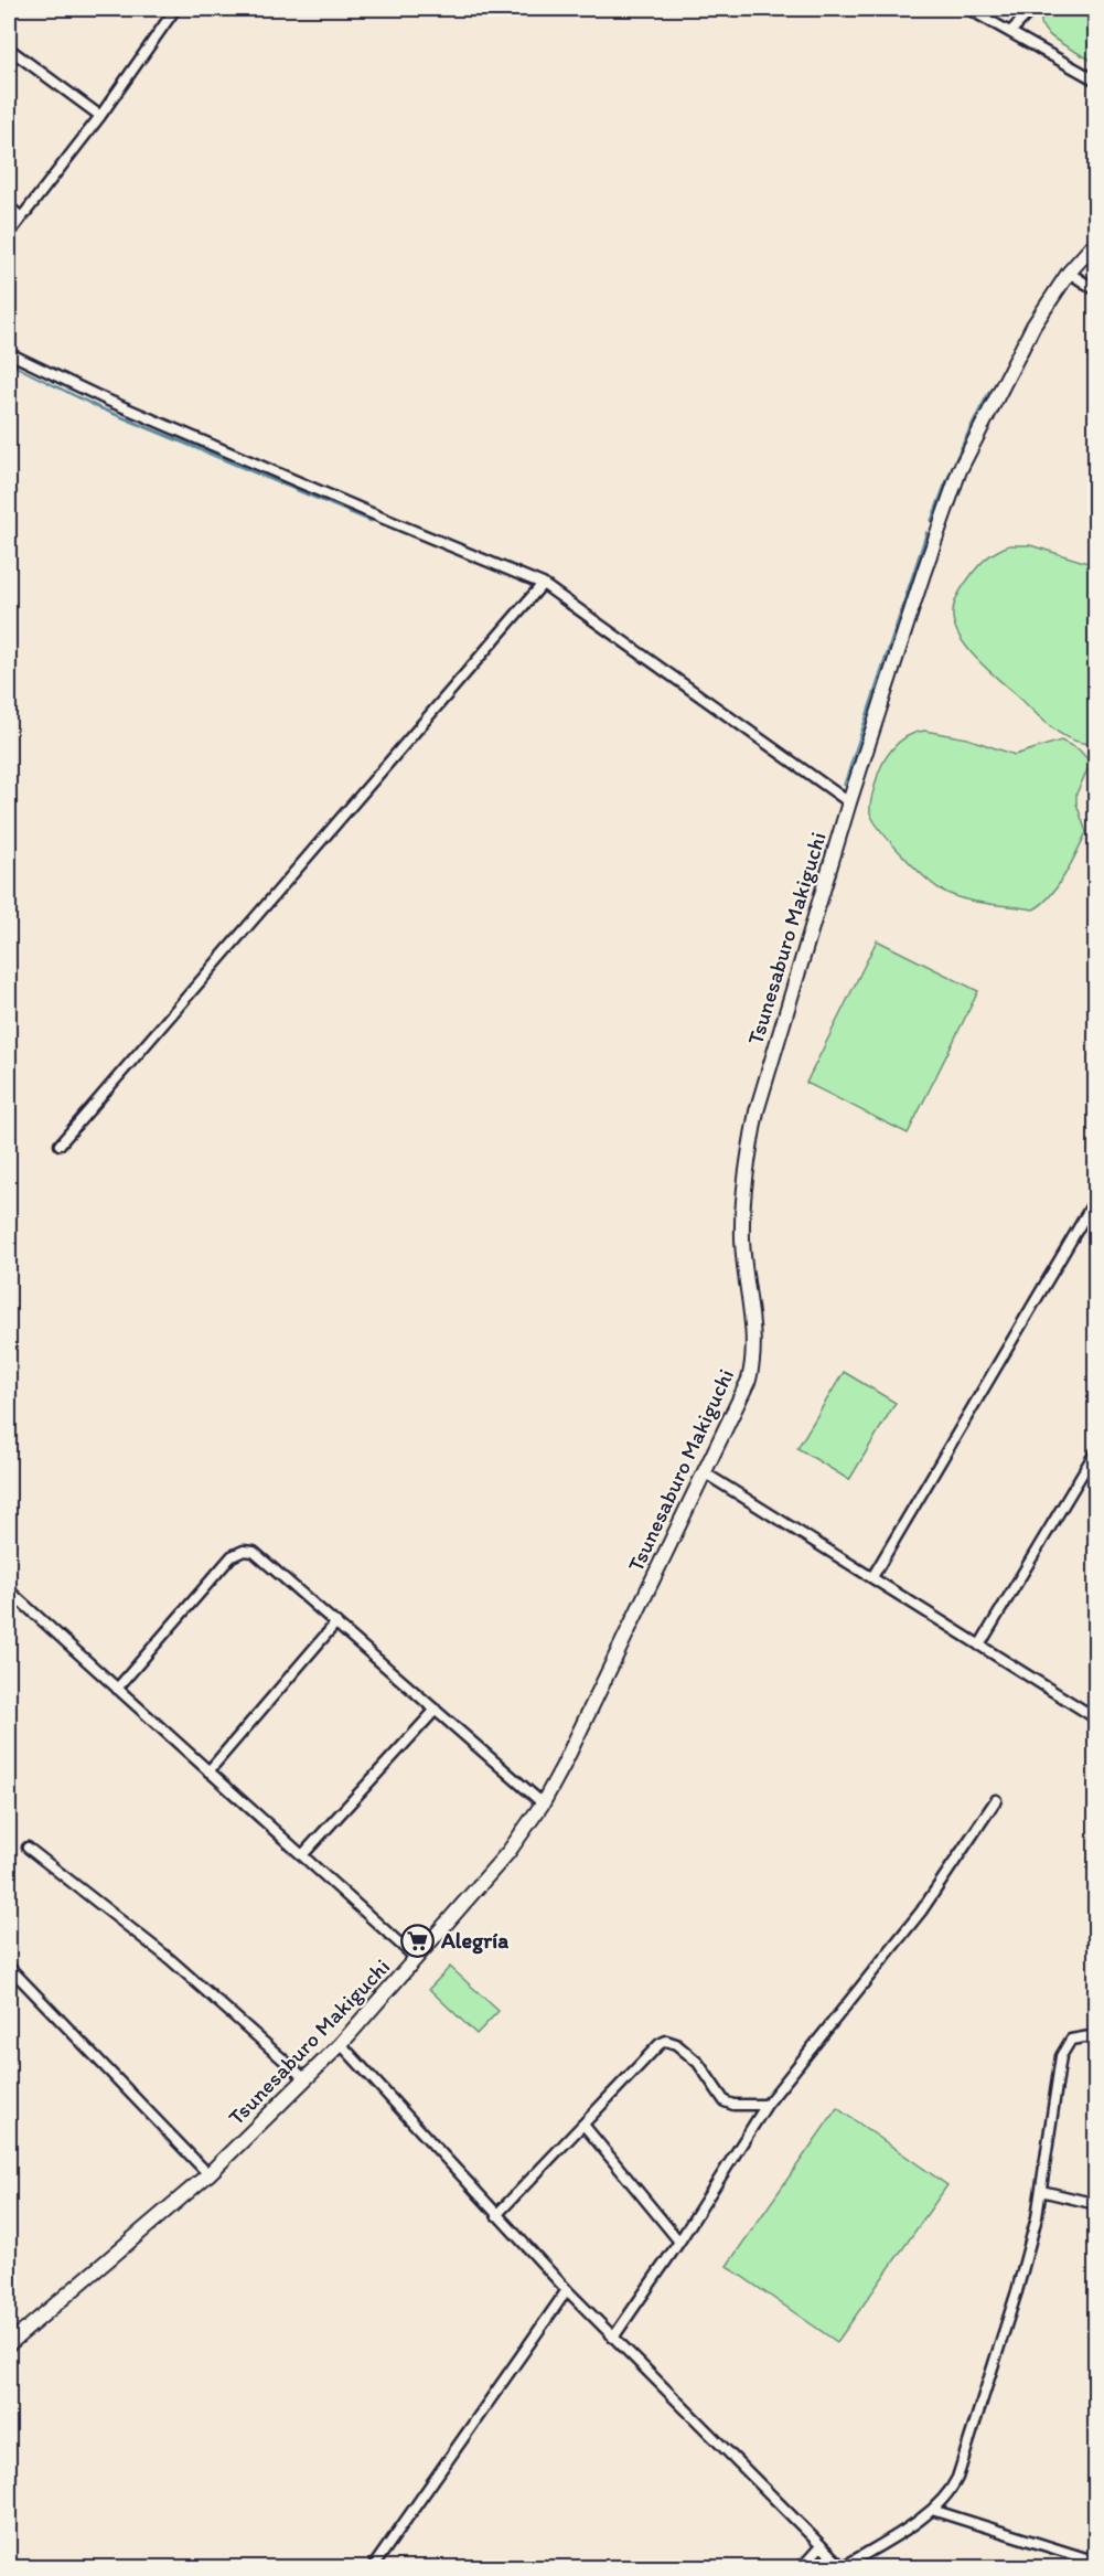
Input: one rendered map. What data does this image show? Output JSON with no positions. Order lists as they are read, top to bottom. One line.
{"streets":{"street":["Tsunesaburo Makiguchi"]},"places":{"supermarket":["Alegría"]}}
